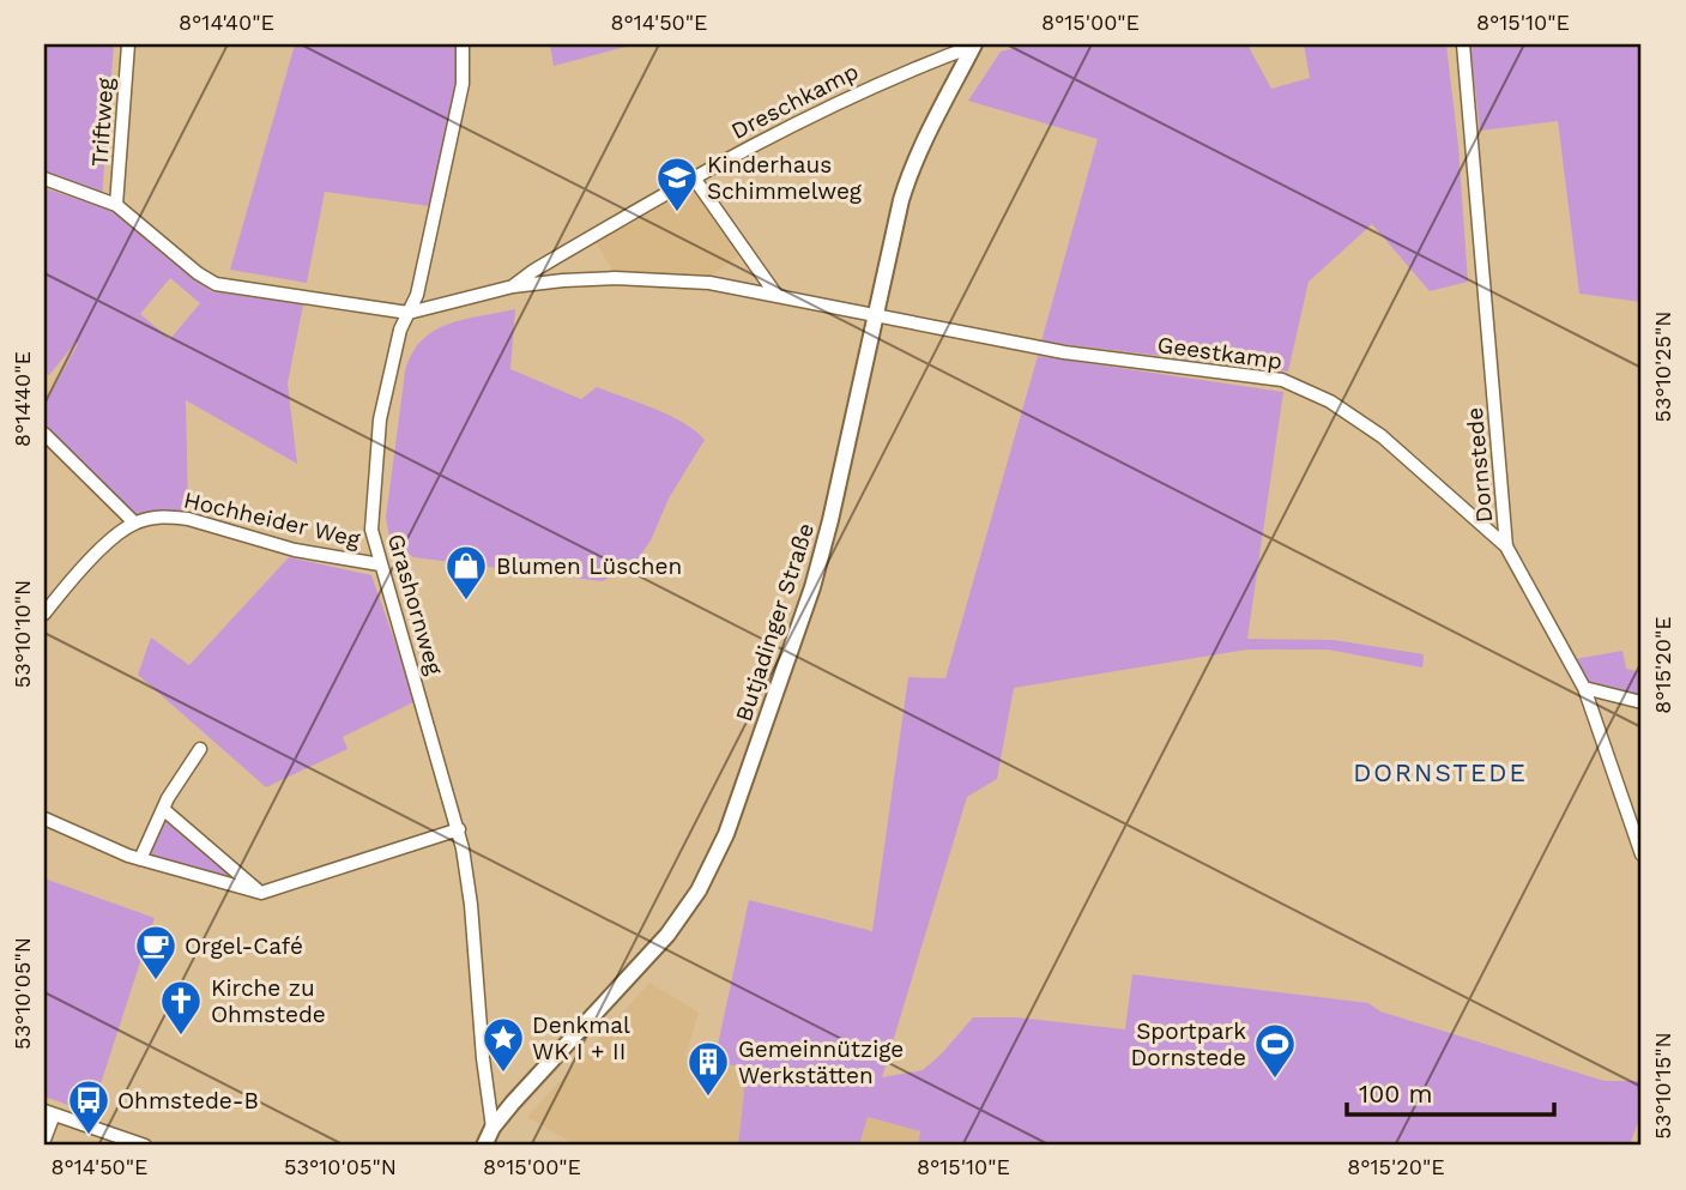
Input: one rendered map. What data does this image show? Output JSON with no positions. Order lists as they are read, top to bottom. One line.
{"streets":{"street":["Dreschkamp","Triftweg","Geestkamp","Dornstede","Hochheider Weg","Grashornweg","Butjadinger Straße"]},"crossings":[["Dreschkamp","Geestkamp"],["Dreschkamp","Butjadinger Straße"],["Geestkamp","Dornstede"],["Geestkamp","Butjadinger Straße"],["Hochheider Weg","Grashornweg"],["Grashornweg","Butjadinger Straße"]],"districts":["DORNSTEDE"],"places":{"school or university":["Kinderhaus Schimmelweg"],"shop":["Blumen Lüschen"],"cafe":["Orgel-Café"],"church":["Kirche zu Ohmstede"],"place":["Denkmal WK I + II"],"sports":["Sportpark Dornstede"],"building":["Gemeinnützige Werkstätten"],"bus stop":["Ohmstede-B"]},"scale_bar":"100 m","coordinates":["8°14'40\"E","8°14'50\"E","8°15'00\"E","8°15'10\"E","53°10'25\"N","53°10'10\"N","8°15'20\"E","53°10'05\"N","53°10'15\"N"]}
